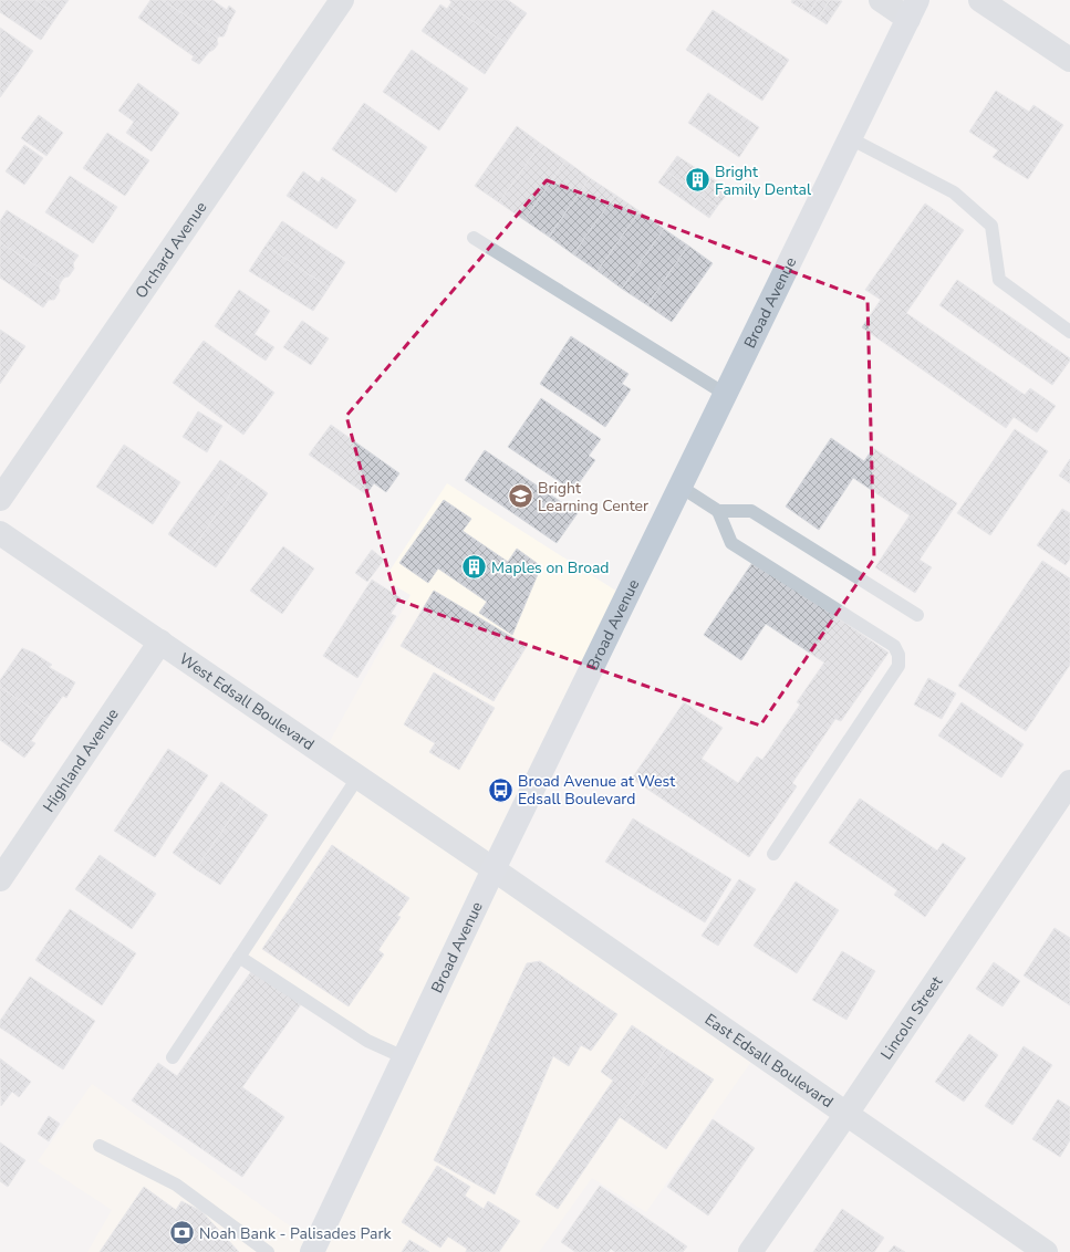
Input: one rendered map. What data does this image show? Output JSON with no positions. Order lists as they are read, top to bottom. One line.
{"streets":{"main road":["Broad Avenue"],"street":["Orchard Avenue","West Edsall Boulevard","Highland Avenue","Lincoln Street","East Edsall Boulevard"]},"crossings":[["Broad Avenue","West Edsall Boulevard"],["Broad Avenue","East Edsall Boulevard"],["West Edsall Boulevard","Highland Avenue"],["West Edsall Boulevard","East Edsall Boulevard"],["Lincoln Street","East Edsall Boulevard"]],"places":{"building":["Bright Family Dental","Maples on Broad"],"school or university":["Bright Learning Center"],"bus stop":["Broad Avenue at West Edsall Boulevard"],"bank":["Noah Bank - Palisades Park"]}}
